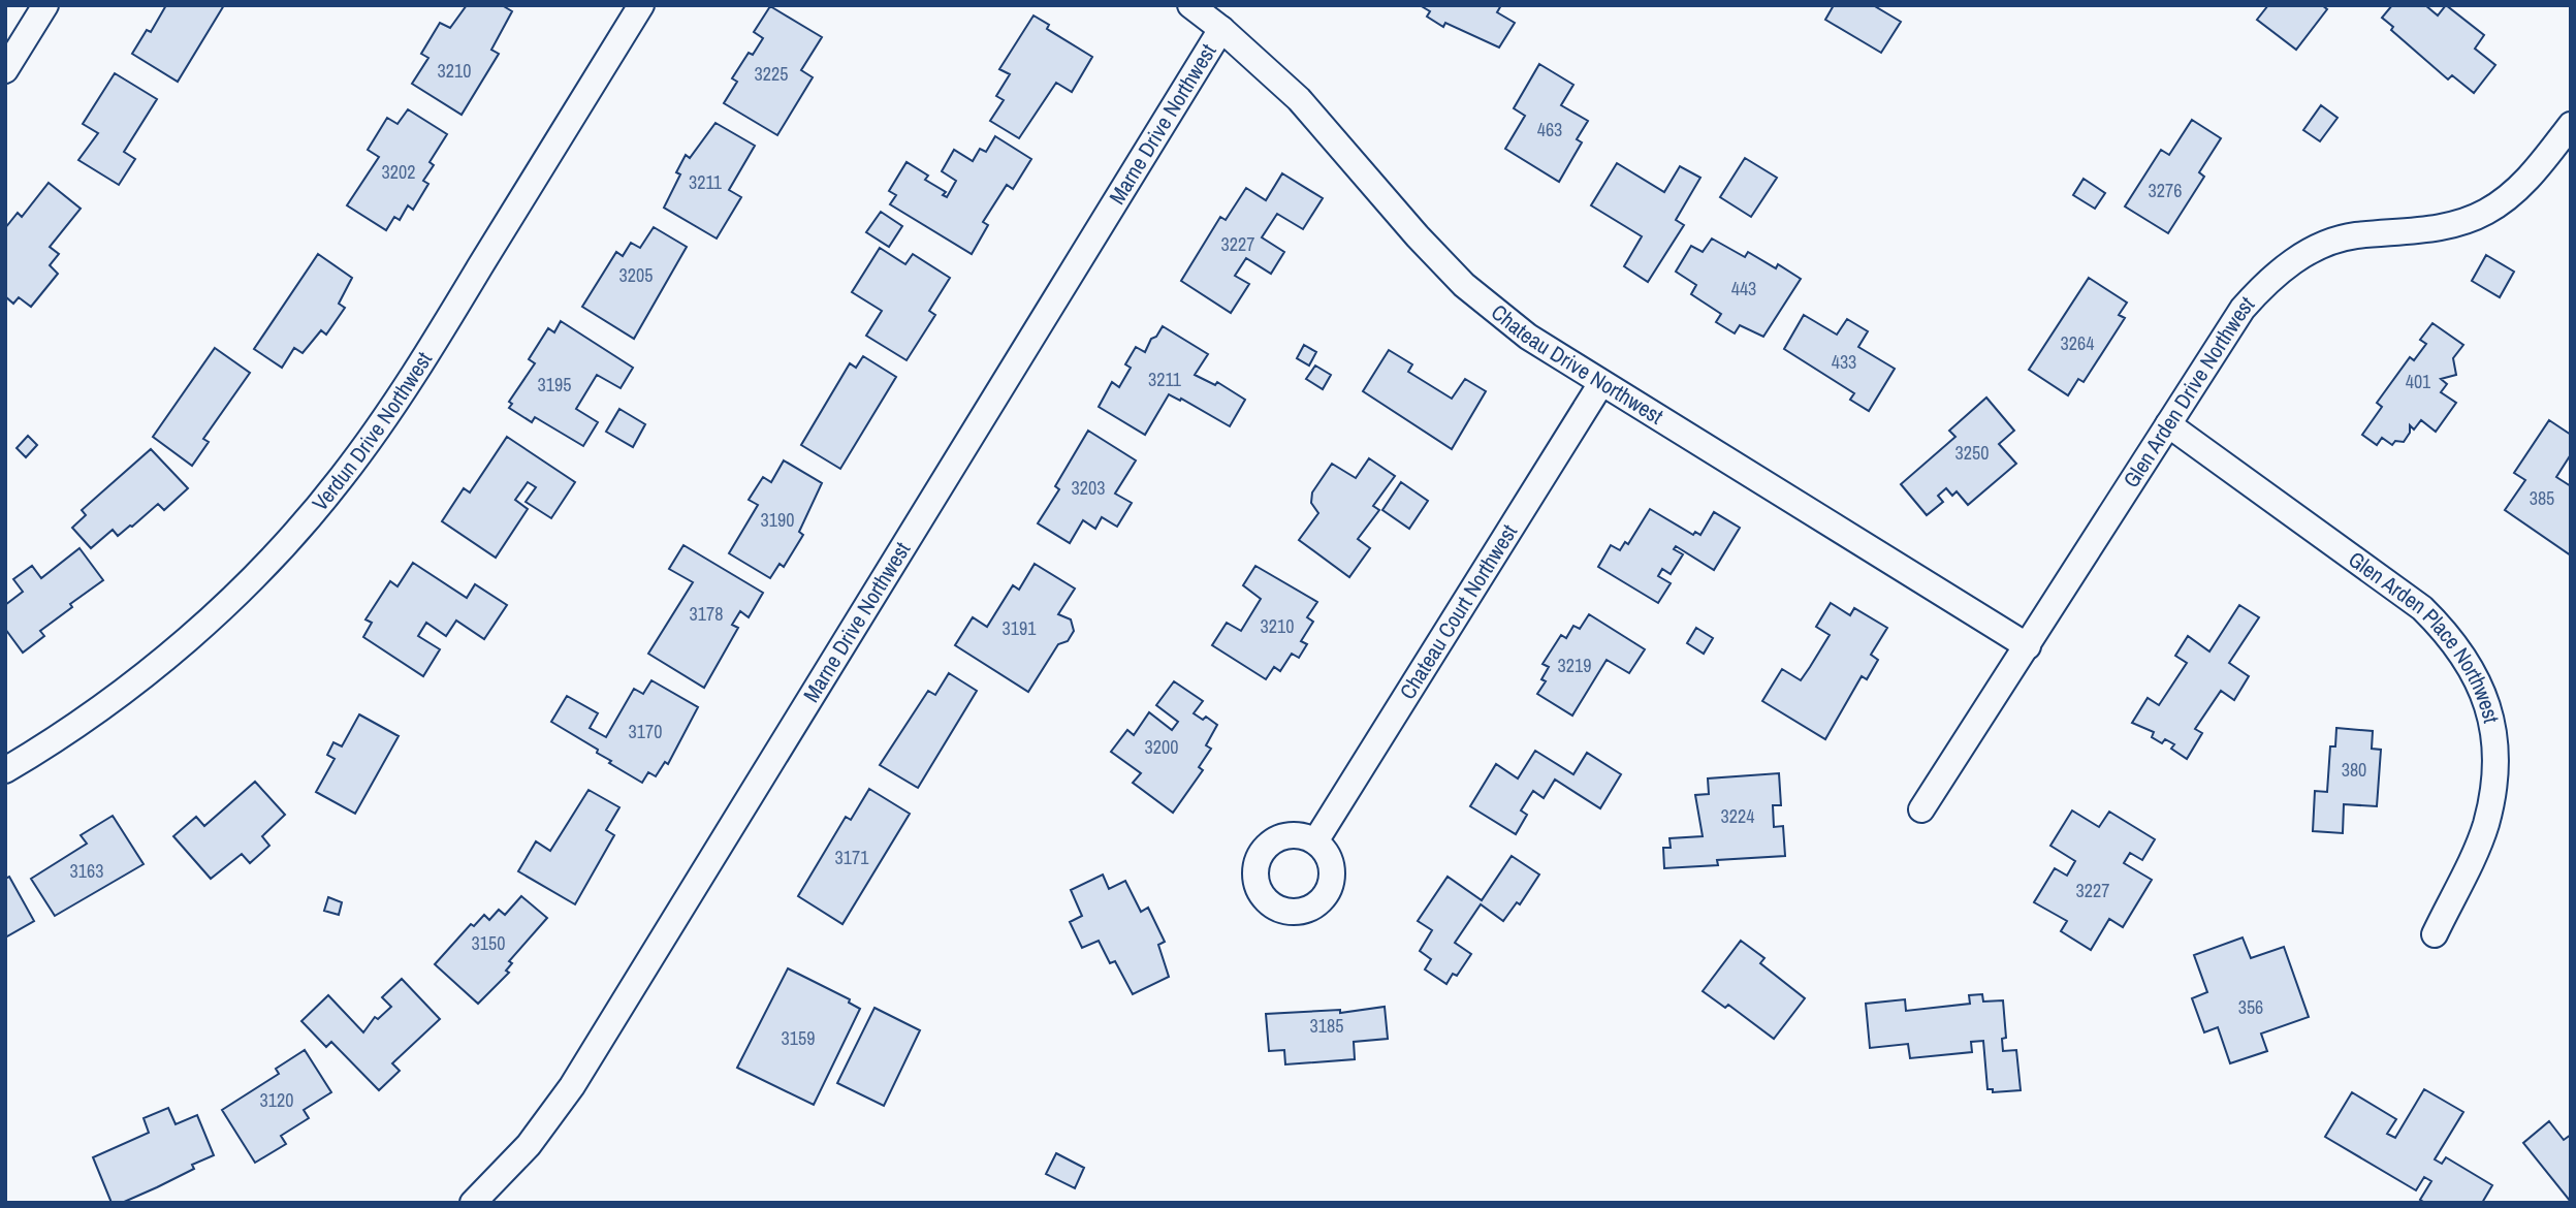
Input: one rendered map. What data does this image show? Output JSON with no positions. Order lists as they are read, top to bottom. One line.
{"streets":{"street":["Marne Drive Northwest","Chateau Drive Northwest","Glen Arden Drive Northwest","Verdun Drive Northwest","Chateau Court Northwest","Glen Arden Place Northwest"]},"crossings":[["Marne Drive Northwest","Chateau Drive Northwest"],["Chateau Drive Northwest","Glen Arden Drive Northwest"],["Chateau Drive Northwest","Chateau Court Northwest"],["Glen Arden Drive Northwest","Glen Arden Place Northwest"]],"house_numbers":["3210","3225","463","3202","3211","3276","3227","3205","443","3264","433","3211","401","3195","3250","3203","385","3190","3178","3210","3191","3219","3170","3200","380","3224","3171","3163","3227","3150","356","3185","3159","3120"]}
